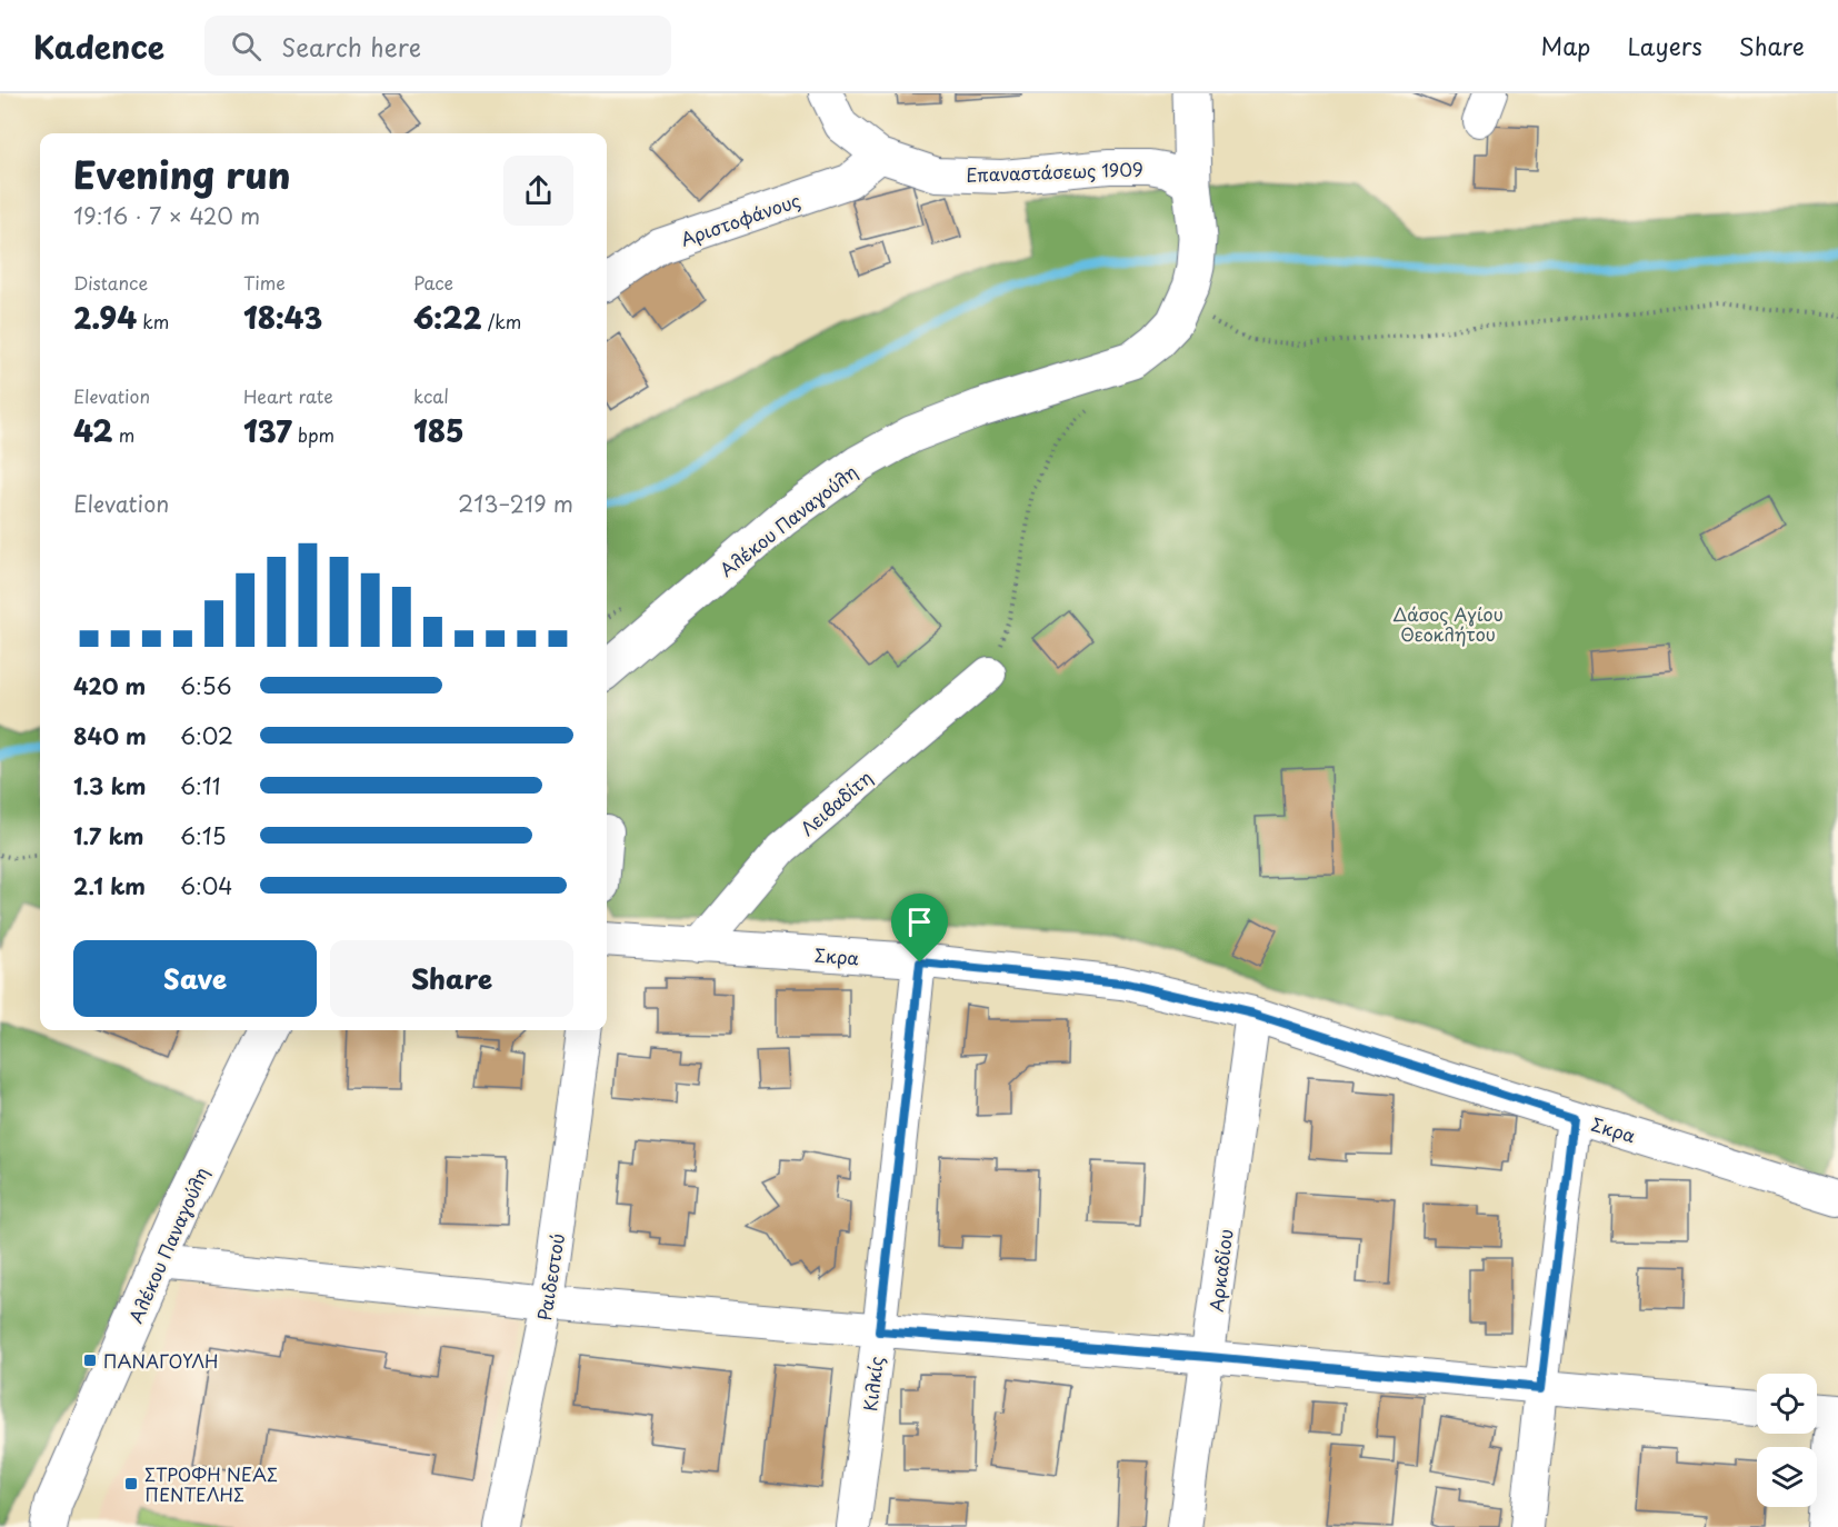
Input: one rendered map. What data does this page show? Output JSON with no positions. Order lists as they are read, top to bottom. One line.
{"streets":{"main road":["Αλέκου Παναγούλη"],"street":["Επαναστάσεως 1909","Αριστοφάνους","Λειβαδίτη","Σκρα","Αρκαδίου","Ραιδεστού","Κιλκίς"]},"crossings":[["Επαναστάσεως 1909","Αριστοφάνους"],["Επαναστάσεως 1909","Αλέκου Παναγούλη"],["Λειβαδίτη","Σκρα"],["Σκρα","Αρκαδίου"],["Σκρα","Κιλκίς"]],"parks":["Δάσος Αγίου Θεοκλήτου"],"places":{"transit":["ΠΑΝΑΓΟΥΛΗ","ΣΤΡΟΦΗ ΝΕΑΣ ΠΕΝΤΕΛΗΣ"]},"page":{"header":"Kadence","search":"Search here","nav":["Map","Layers","Share"],"heading":["Evening run","19:16 · 7 × 420 m"],"stats":[["Distance","2.94 km"],["Time","18:43"],["Pace","6:22 /km"],["Elevation","42 m"],["Heart rate","137 bpm"],["kcal","185"]],"chart":["Elevation","213–219 m"],"list":[{"name":"420 m","note":"6:56"},{"name":"840 m","note":"6:02"},{"name":"1.3 km","note":"6:11"},{"name":"1.7 km","note":"6:15"},{"name":"2.1 km","note":"6:04"}],"buttons":["Save","Share"]}}
